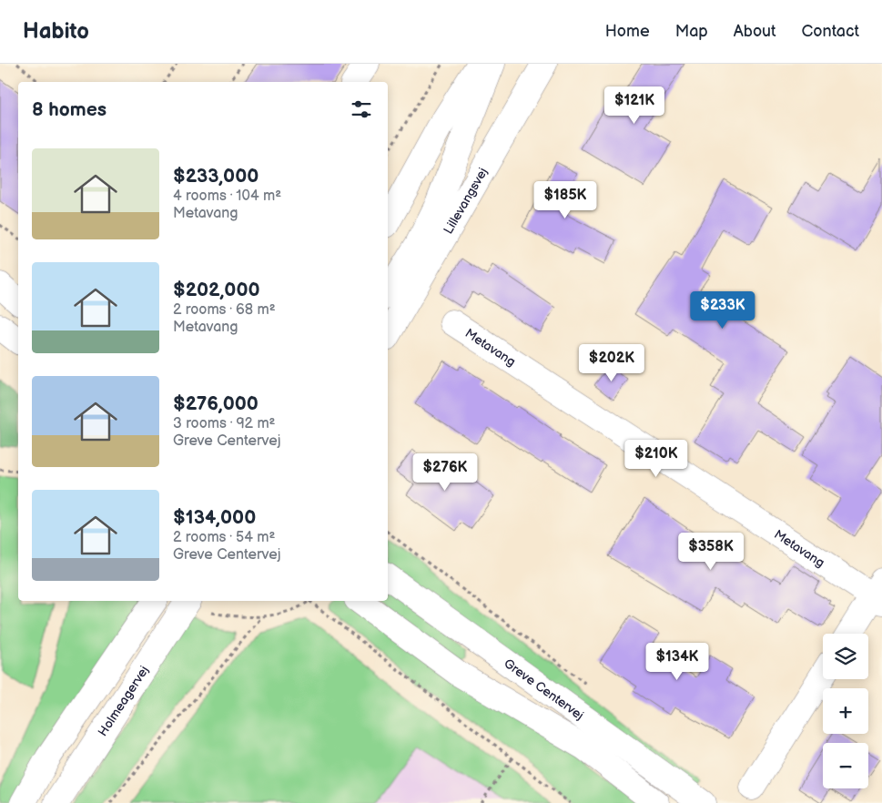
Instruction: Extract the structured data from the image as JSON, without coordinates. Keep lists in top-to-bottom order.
{
  "streets": {
    "street": [
      "Lillevangsvej",
      "Metavang",
      "Greve Centervej",
      "Holmeagervej"
    ]
  },
  "page": {
    "header": "Habito",
    "nav": [
      "Home",
      "Map",
      "About",
      "Contact"
    ],
    "heading": "8 homes",
    "price": [
      "$121K",
      "$185K",
      "$233K",
      "$202K",
      "$210K",
      "$276K",
      "$358K",
      "$134K"
    ],
    "list": [
      {
        "name": "$233,000",
        "note": "4 rooms · 104 m² · Metavang"
      },
      {
        "name": "$202,000",
        "note": "2 rooms · 68 m² · Metavang"
      },
      {
        "name": "$276,000",
        "note": "3 rooms · 92 m² · Greve Centervej"
      },
      {
        "name": "$134,000",
        "note": "2 rooms · 54 m² · Greve Centervej"
      }
    ],
    "map_buttons": ["+", "−"]
  }
}
